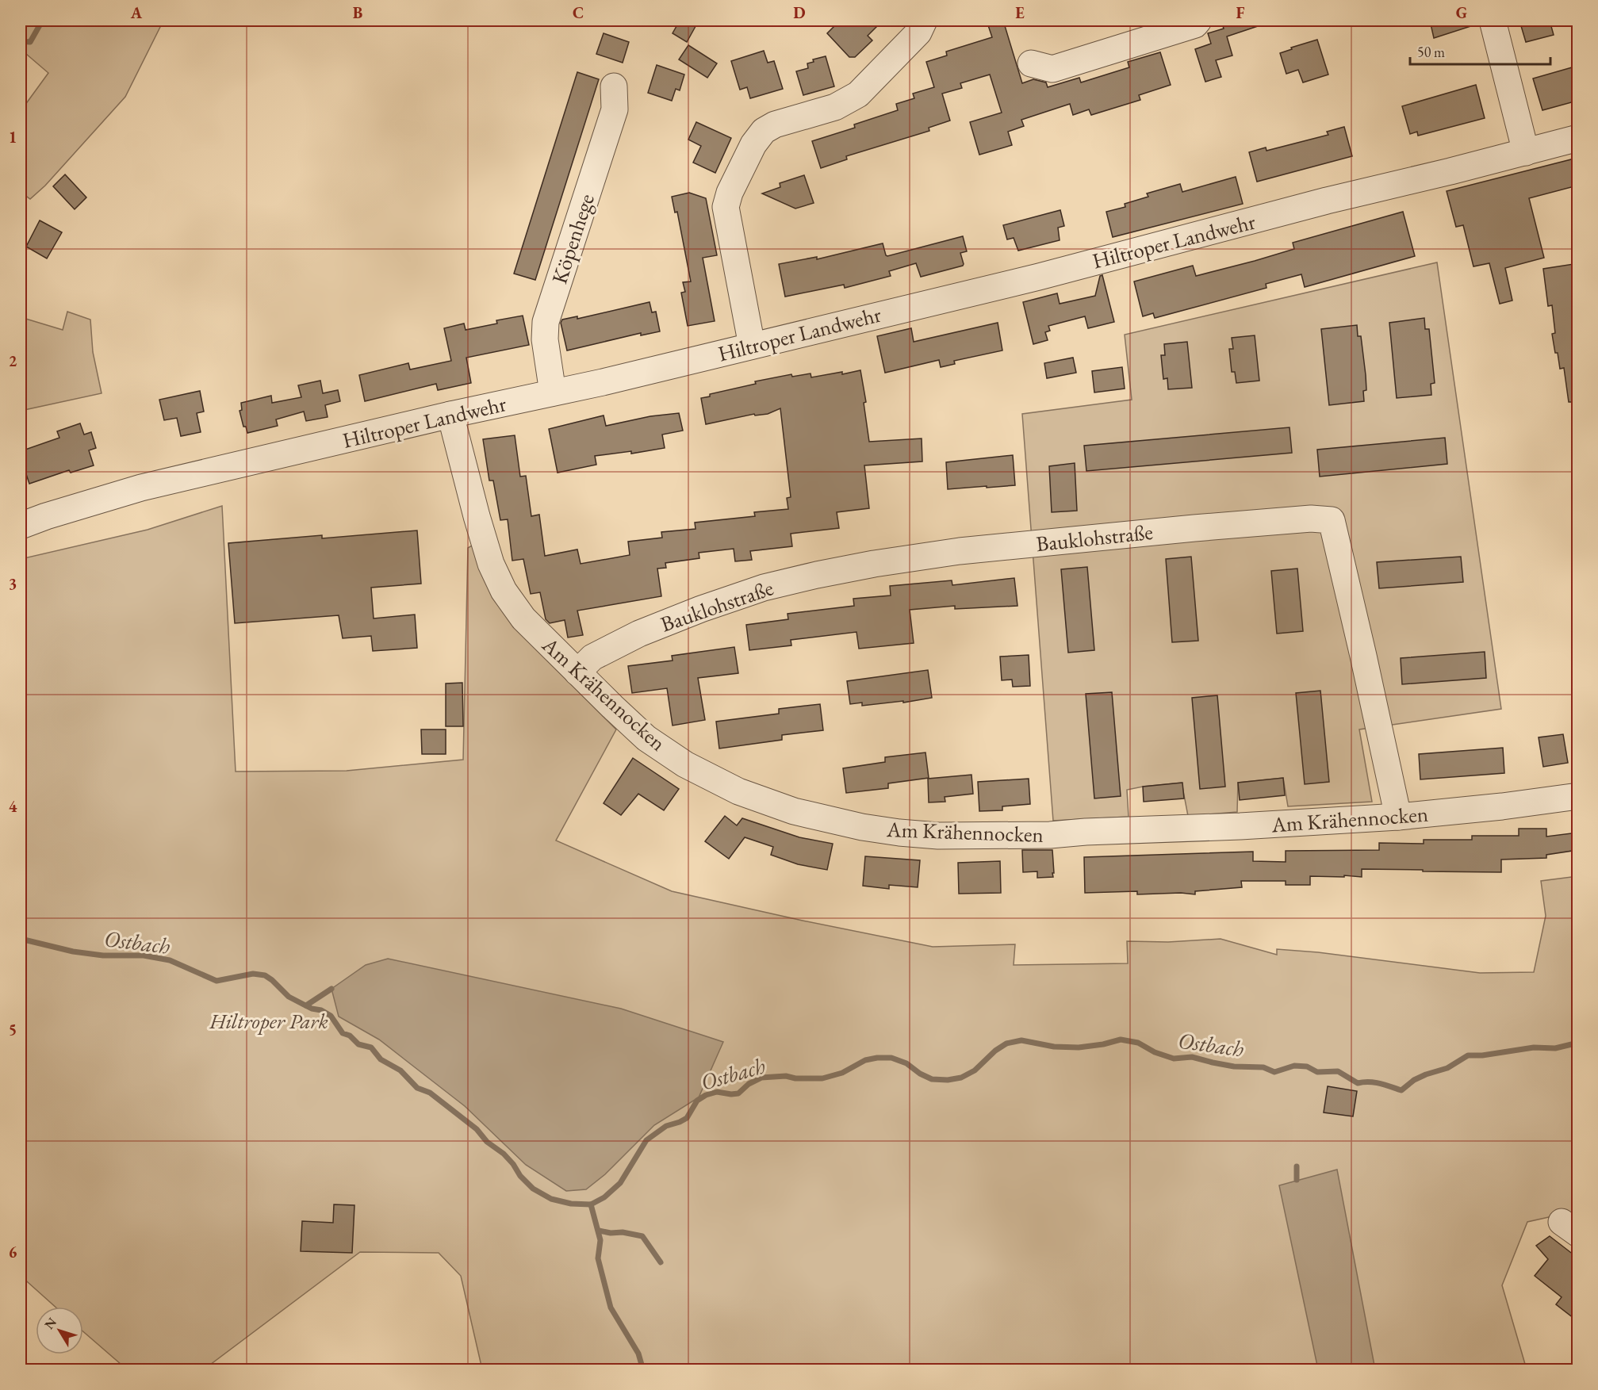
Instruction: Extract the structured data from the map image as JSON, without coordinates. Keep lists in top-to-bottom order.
{
  "streets": {
    "street": [
      "Köpenhege",
      "Hiltroper Landwehr",
      "Bauklohstraße",
      "Am Krähennocken"
    ]
  },
  "crossings": [
    ["Köpenhege", "Hiltroper Landwehr"],
    ["Hiltroper Landwehr", "Am Krähennocken"],
    ["Bauklohstraße", "Am Krähennocken"]
  ],
  "water": ["Ostbach"],
  "parks": ["Hiltroper Park"],
  "scale_bar": "50 m",
  "north": "top left",
  "grid": {
    "columns": [
      "A",
      "B",
      "C",
      "D",
      "E",
      "F",
      "G"
    ],
    "rows": [
      "1",
      "2",
      "3",
      "4",
      "5",
      "6"
    ]
  }
}
